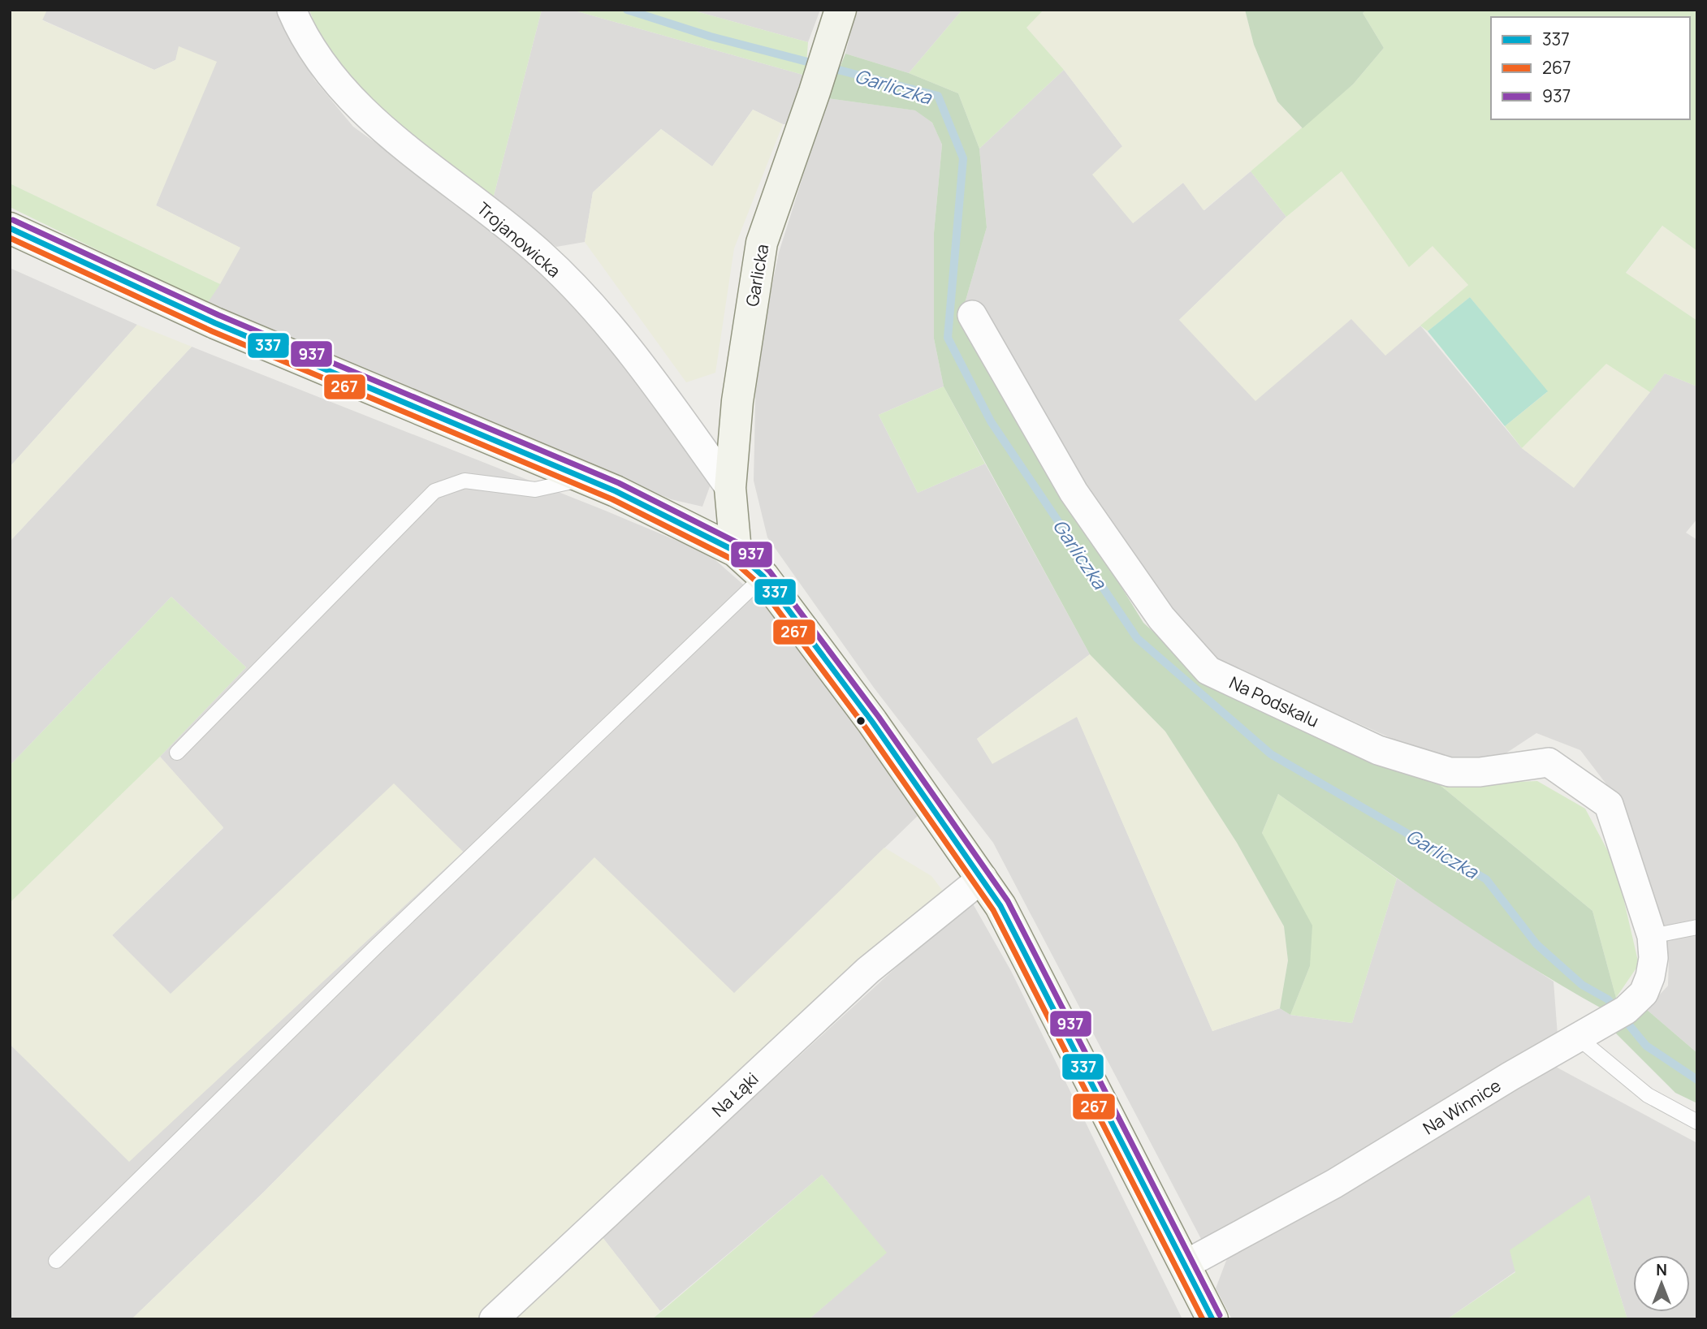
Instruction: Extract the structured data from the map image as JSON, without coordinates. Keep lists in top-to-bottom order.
{
  "streets": {
    "main road": ["Garlicka"],
    "street": [
      "Trojanowicka",
      "Na Podskalu",
      "Na Łąki",
      "Na Winnice"
    ]
  },
  "crossings": [
    ["Trojanowicka", "Garlicka"],
    ["Na Podskalu", "Na Winnice"]
  ],
  "water": ["Garliczka"],
  "lines": ["transit line 937", "transit line 337", "transit line 267"],
  "legend": ["337", "267", "937"],
  "north": "top"
}
